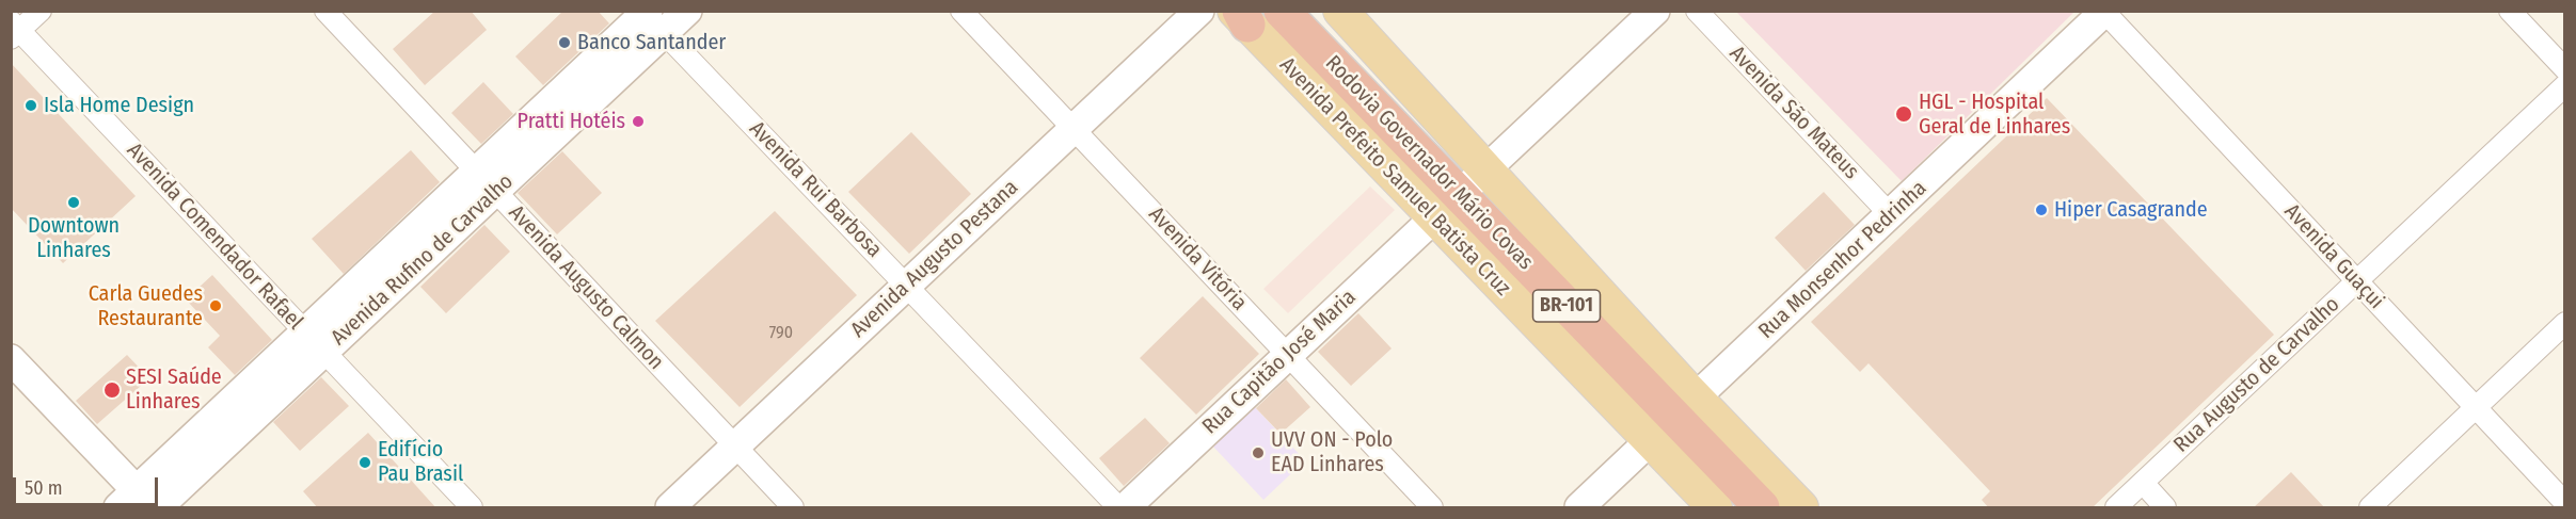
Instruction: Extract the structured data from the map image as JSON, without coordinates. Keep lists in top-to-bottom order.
{
  "streets": {
    "highway": ["Rodovia Governador Mário Covas", "BR-101"],
    "main road": ["Avenida Prefeito Samuel Batista Cruz"],
    "street": [
      "Avenida São Mateus",
      "Avenida Rui Barbosa",
      "Avenida Comendador Rafael",
      "Avenida Guaçui",
      "Avenida Augusto Pestana",
      "Avenida Vitória",
      "Avenida Rufino de Carvalho",
      "Rua Monsenhor Pedrinha",
      "Avenida Augusto Calmon",
      "Rua Capitão José Maria",
      "Rua Augusto de Carvalho"
    ]
  },
  "crossings": [
    ["Avenida São Mateus", "Rua Monsenhor Pedrinha"],
    ["Rodovia Governador Mário Covas", "Avenida Prefeito Samuel Batista Cruz"],
    ["Rodovia Governador Mário Covas", "Rua Monsenhor Pedrinha"],
    ["Rodovia Governador Mário Covas", "Rua Capitão José Maria"],
    ["Avenida Prefeito Samuel Batista Cruz", "Rua Monsenhor Pedrinha"],
    ["Avenida Prefeito Samuel Batista Cruz", "Rua Capitão José Maria"],
    ["Avenida Rui Barbosa", "Avenida Augusto Pestana"],
    ["Avenida Rui Barbosa", "Avenida Rufino de Carvalho"],
    ["Avenida Comendador Rafael", "Avenida Rufino de Carvalho"],
    ["Avenida Guaçui", "Rua Monsenhor Pedrinha"],
    ["Avenida Guaçui", "Rua Augusto de Carvalho"],
    ["Avenida Augusto Pestana", "Avenida Vitória"],
    ["Avenida Augusto Pestana", "Avenida Augusto Calmon"],
    ["Avenida Vitória", "Rua Capitão José Maria"],
    ["Avenida Rufino de Carvalho", "Avenida Augusto Calmon"]
  ],
  "places": [
    "Banco Santander",
    "Isla Home Design",
    "HGL - Hospital Geral de Linhares",
    "Pratti Hotéis",
    "Downtown Linhares",
    "Hiper Casagrande",
    "Carla Guedes Restaurante",
    "SESI Saúde Linhares",
    "UVV ON - Polo EAD Linhares",
    "Edifício Pau Brasil"
  ],
  "house_numbers": ["790"],
  "scale_bar": "50 m"
}
